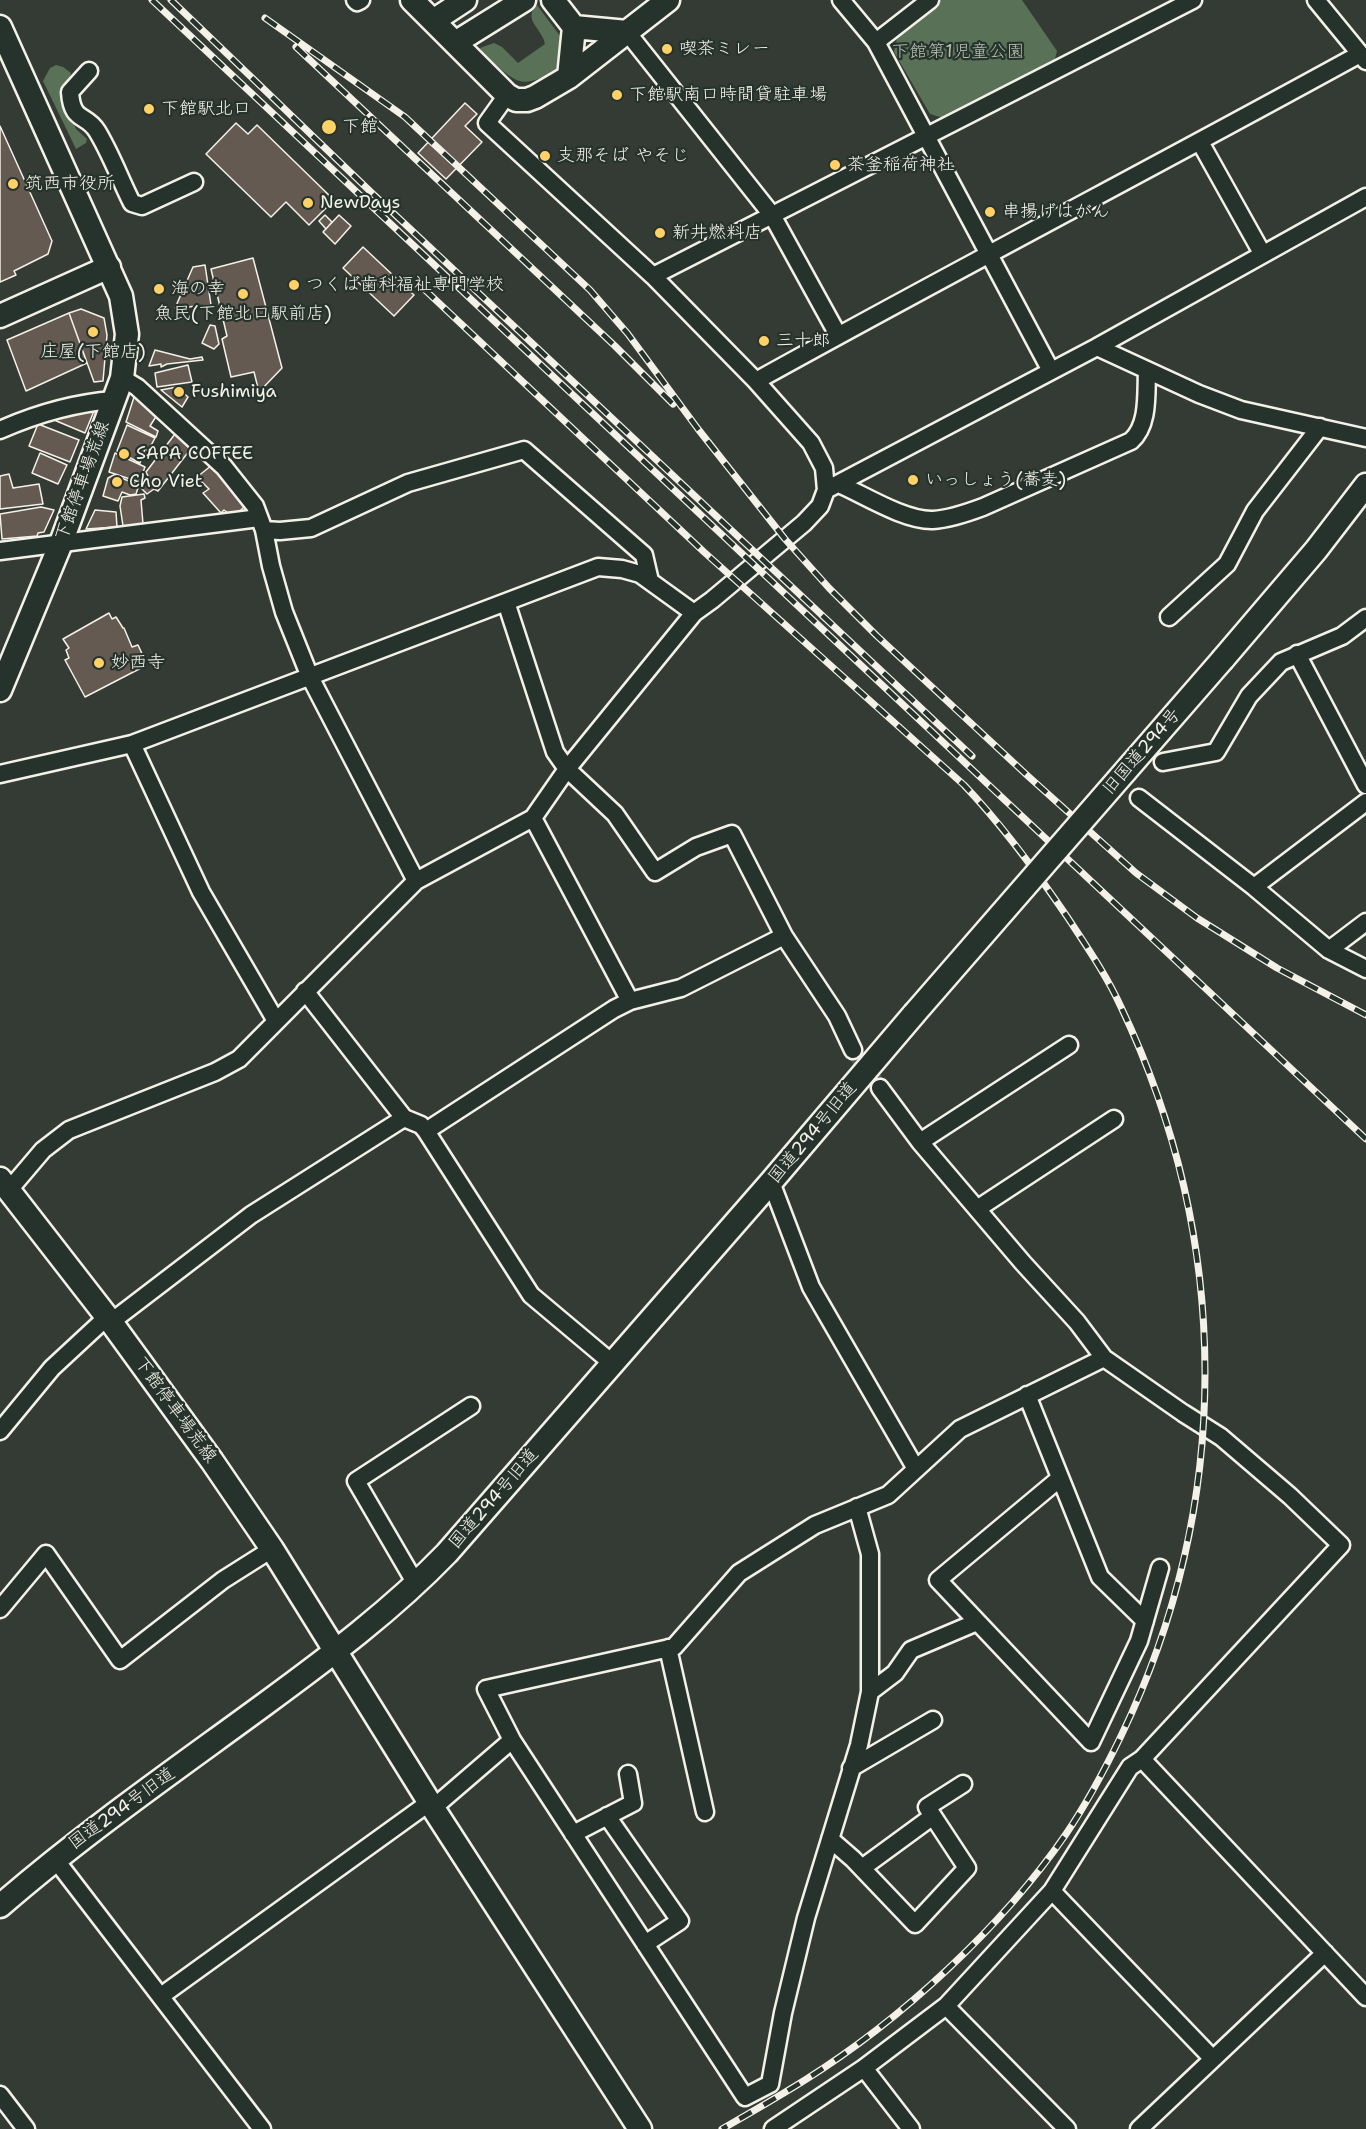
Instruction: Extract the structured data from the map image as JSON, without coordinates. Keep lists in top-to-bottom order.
{
  "streets": {
    "street": ["下館停車場荒線", "旧国道294号", "国道294号旧道"]
  },
  "crossings": [
    ["下館停車場荒線", "国道294号旧道"],
    ["旧国道294号", "国道294号旧道"]
  ],
  "parks": ["下館第1児童公園"],
  "places": [
    "喫茶ミレー",
    "下館駅南口時間貸駐車場",
    "下館駅北口",
    "下館",
    "支那そば やそじ",
    "茶釜稲荷神社",
    "筑西市役所",
    "NewDays",
    "串揚げはがん",
    "新井燃料店",
    "つくば歯科福祉専門学校",
    "海の幸",
    "魚民(下館北口駅前店)",
    "庄屋(下館店)",
    "三十郎",
    "Fushimiya",
    "SAPA COFFEE",
    "いっしょう(蕎麦)",
    "Cho Viet",
    "妙西寺"
  ]
}
